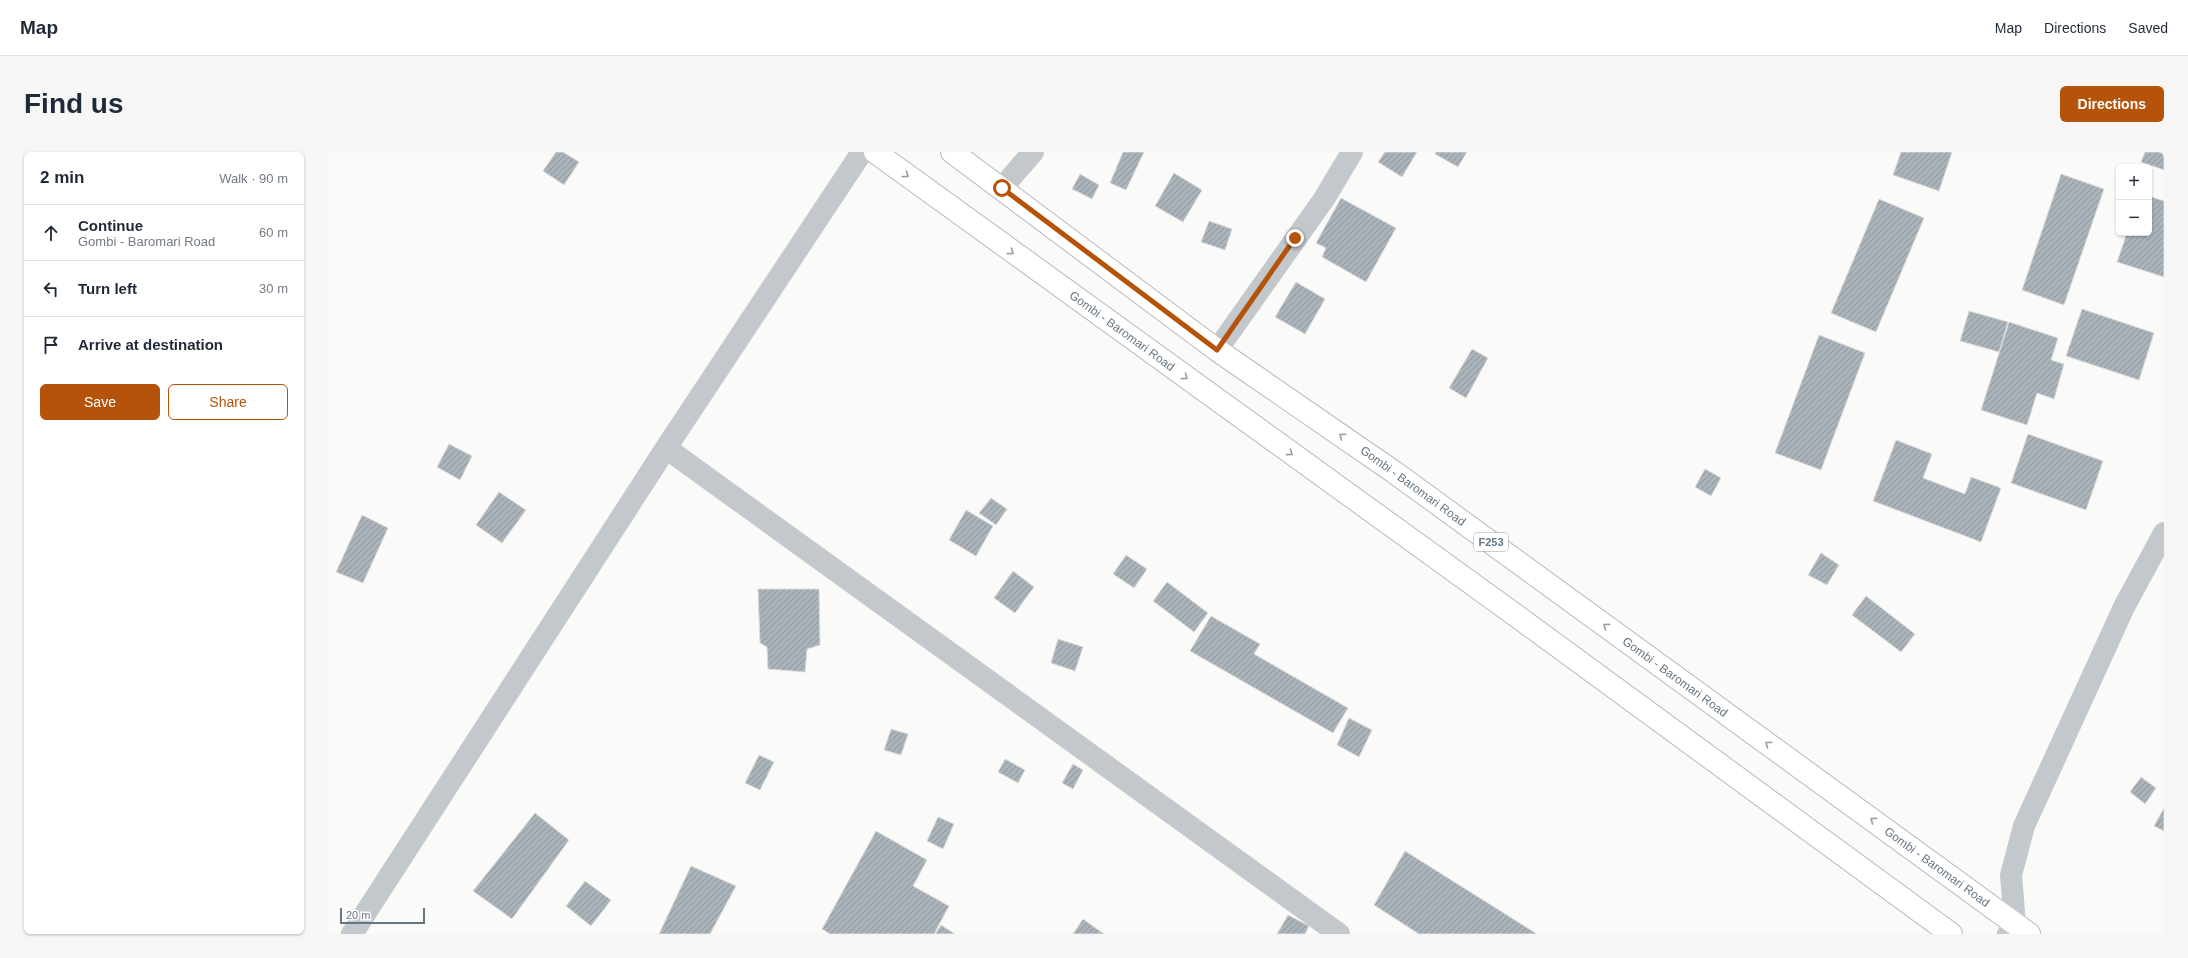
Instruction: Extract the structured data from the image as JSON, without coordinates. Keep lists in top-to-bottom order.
{
  "streets": {
    "main road": ["Gombi - Baromari Road", "F253"]
  },
  "scale_bar": "20 m",
  "page": {
    "header": "Map",
    "nav": ["Map", "Directions", "Saved"],
    "buttons": [
      "Directions",
      ["Save", "Share"]
    ],
    "title": "Find us",
    "heading": ["2 min", "Walk · 90 m"],
    "map_buttons": ["+", "−"],
    "list": [
      ["Continue", "Gombi - Baromari Road", "60 m"],
      ["Turn left", "30 m"],
      "Arrive at destination"
    ],
    "scale": "20 m"
  }
}
